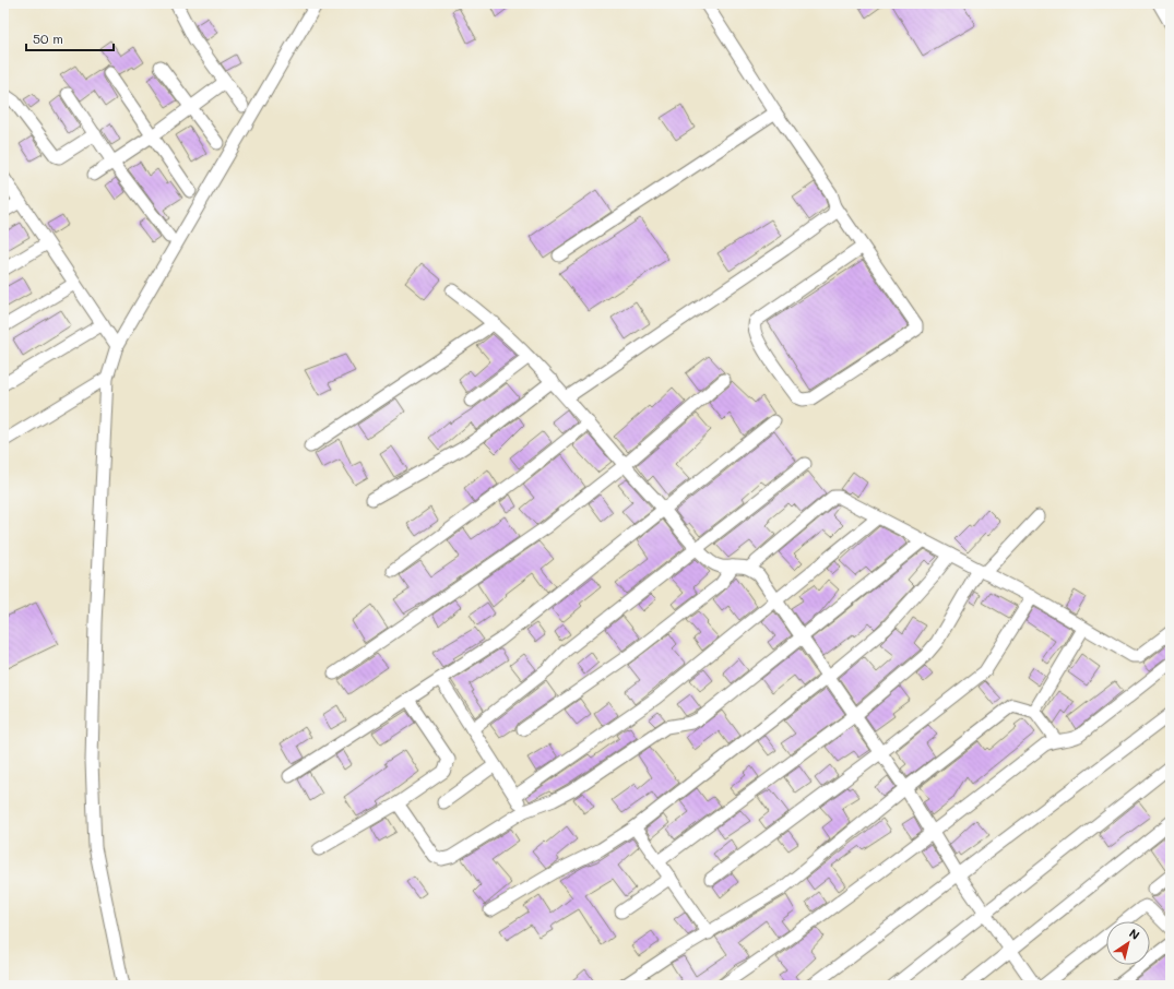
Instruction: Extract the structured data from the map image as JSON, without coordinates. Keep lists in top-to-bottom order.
{
  "scale_bar": "50 m",
  "north": "top right"
}
